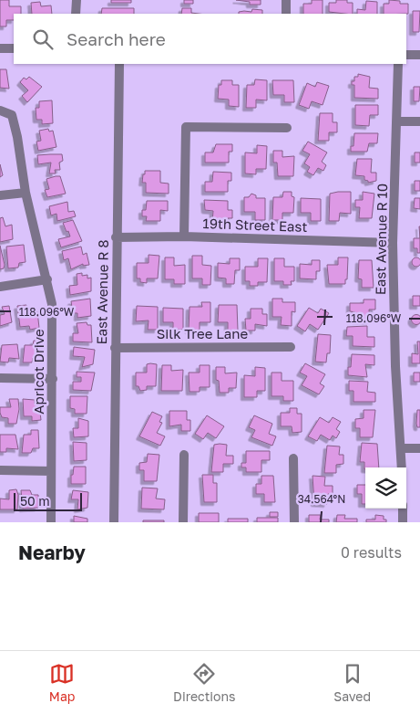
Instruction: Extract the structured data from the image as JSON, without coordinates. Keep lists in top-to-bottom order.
{
  "streets": {
    "street": [
      "19th Street East",
      "East Avenue R 10",
      "East Avenue R 8",
      "Silk Tree Lane",
      "Apricot Drive"
    ]
  },
  "crossings": [
    ["19th Street East", "East Avenue R 10"],
    ["19th Street East", "East Avenue R 8"],
    ["East Avenue R 8", "Silk Tree Lane"]
  ],
  "scale_bar": "50 m",
  "page": {
    "search": "Search here",
    "scale": "50 m",
    "heading": ["Nearby", "0 results"],
    "nav": ["Map", "Directions", "Saved"]
  },
  "coordinates": ["118.096°W", "34.564°N"]
}
